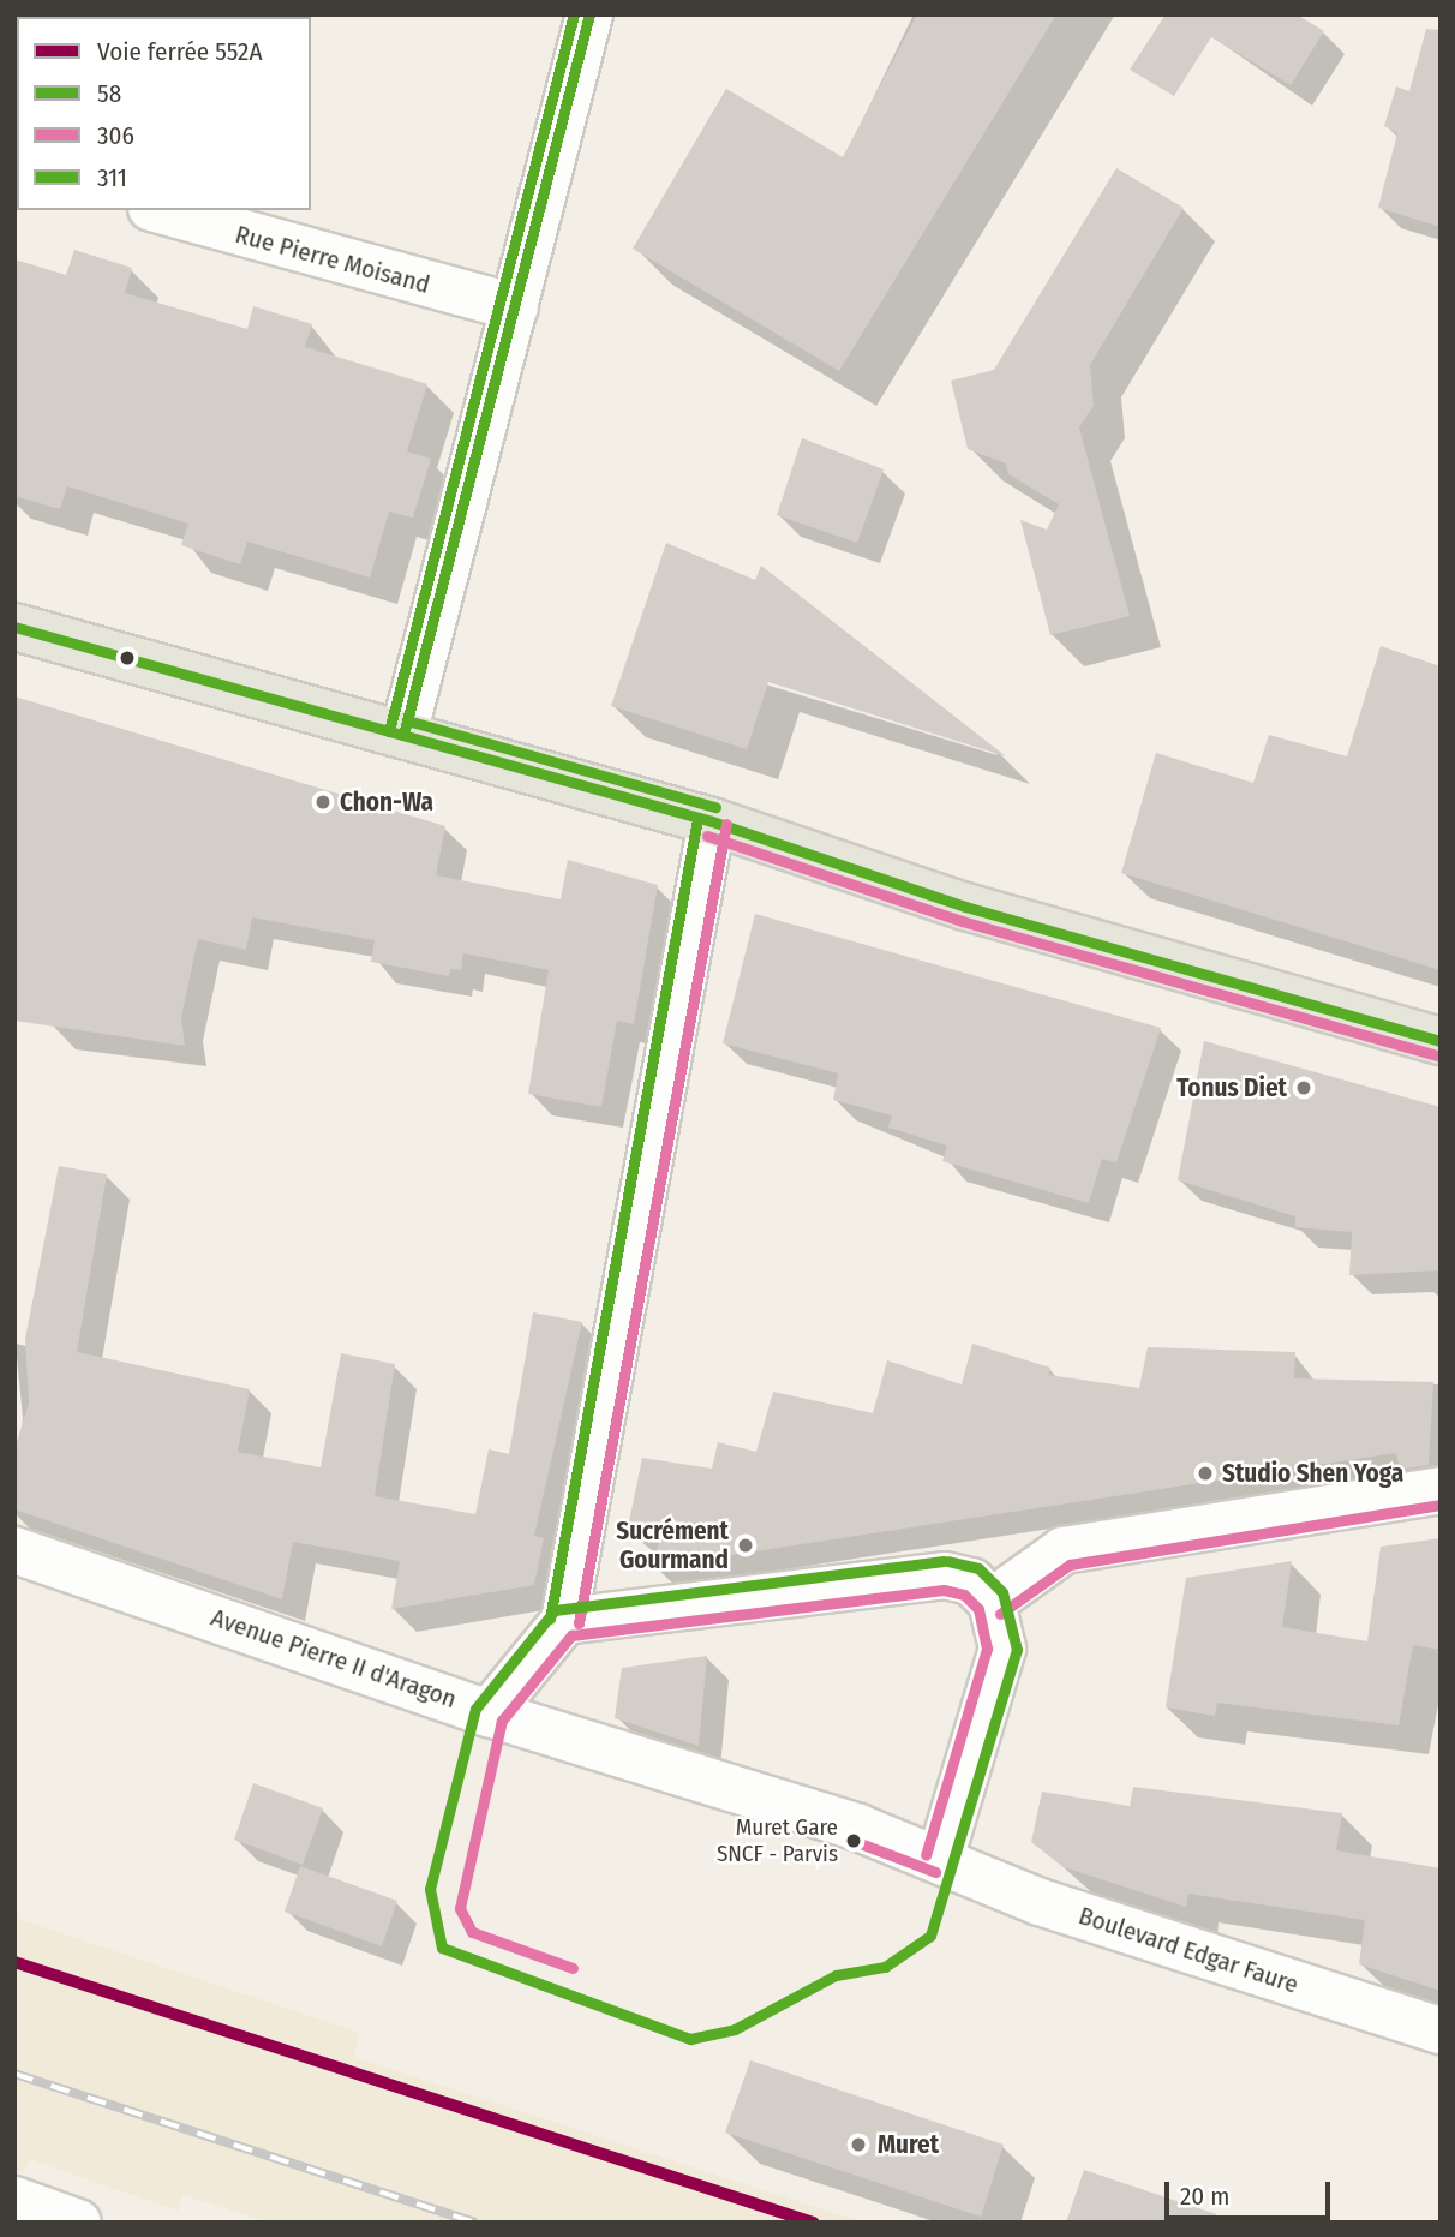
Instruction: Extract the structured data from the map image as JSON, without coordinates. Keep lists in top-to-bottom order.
{
  "streets": {
    "street": ["Rue Pierre Moisand", "Avenue Pierre II d'Aragon", "Boulevard Edgar Faure"]
  },
  "crossings": [
    ["Avenue Pierre II d'Aragon", "Boulevard Edgar Faure"]
  ],
  "places": [
    "Chon-Wa",
    "Tonus Diet",
    "Studio Shen Yoga",
    "Sucrément Gourmand",
    "Muret Gare SNCF - Parvis",
    "Muret"
  ],
  "lines": [
    "transit line 58",
    "transit line 311",
    "transit line 306",
    "rail line 552A"
  ],
  "legend": [
    "Voie ferrée 552A",
    "58",
    "306",
    "311"
  ],
  "scale_bar": "20 m"
}
